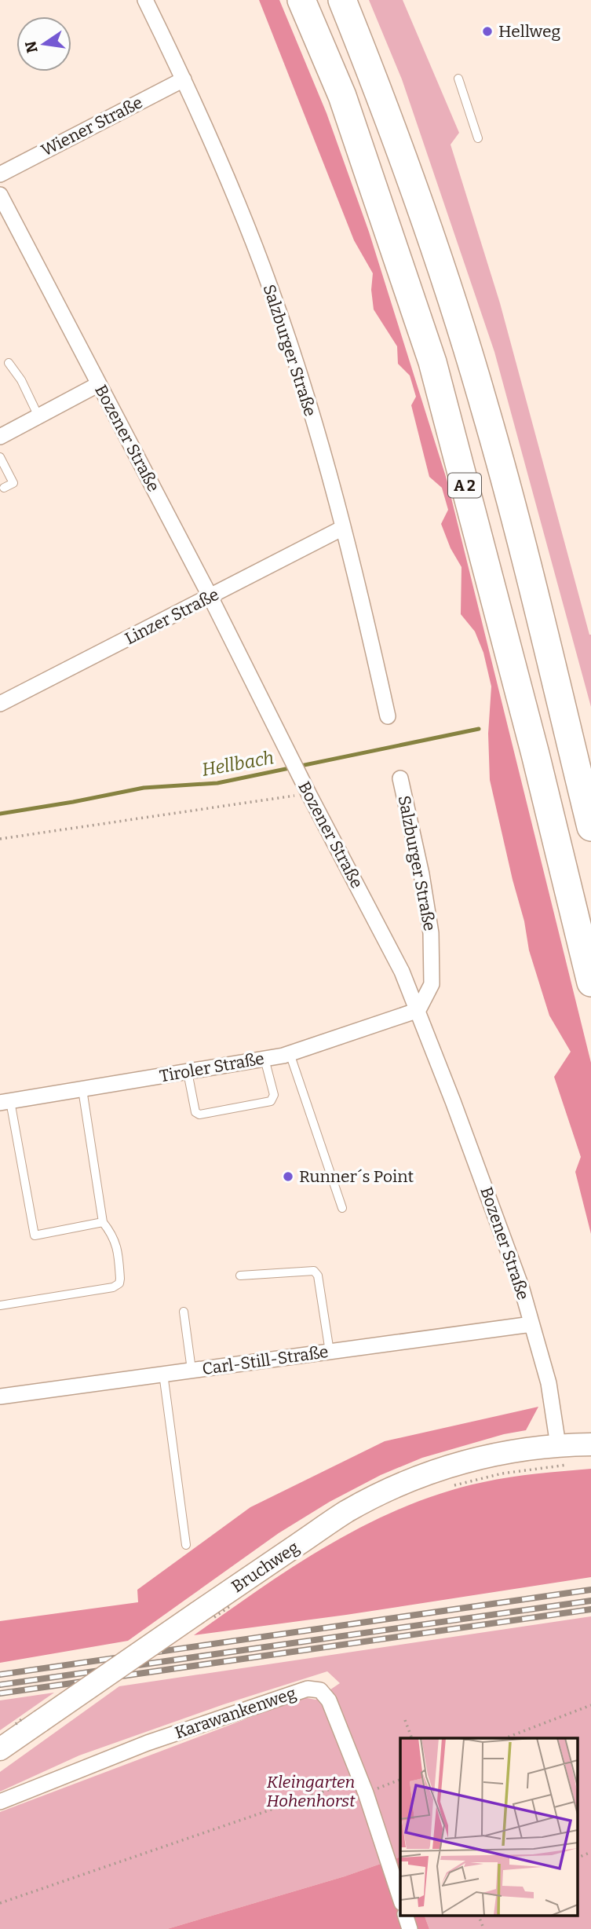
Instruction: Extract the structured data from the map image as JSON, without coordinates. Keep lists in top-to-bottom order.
{
  "streets": {
    "highway": ["A 2"],
    "street": [
      "Wiener Straße",
      "Salzburger Straße",
      "Bozener Straße",
      "Linzer Straße",
      "Tiroler Straße",
      "Carl-Still-Straße",
      "Bruchweg",
      "Karawankenweg"
    ]
  },
  "crossings": [
    ["Wiener Straße", "Salzburger Straße"],
    ["Salzburger Straße", "Bozener Straße"],
    ["Salzburger Straße", "Linzer Straße"],
    ["Salzburger Straße", "Tiroler Straße"],
    ["Bozener Straße", "Linzer Straße"],
    ["Bozener Straße", "Tiroler Straße"],
    ["Bozener Straße", "Carl-Still-Straße"],
    ["Bozener Straße", "Bruchweg"]
  ],
  "water": ["Hellbach"],
  "parks": ["Kleingarten Hohenhorst"],
  "places": ["Hellweg", "Runner´s Point"],
  "north": "left"
}
